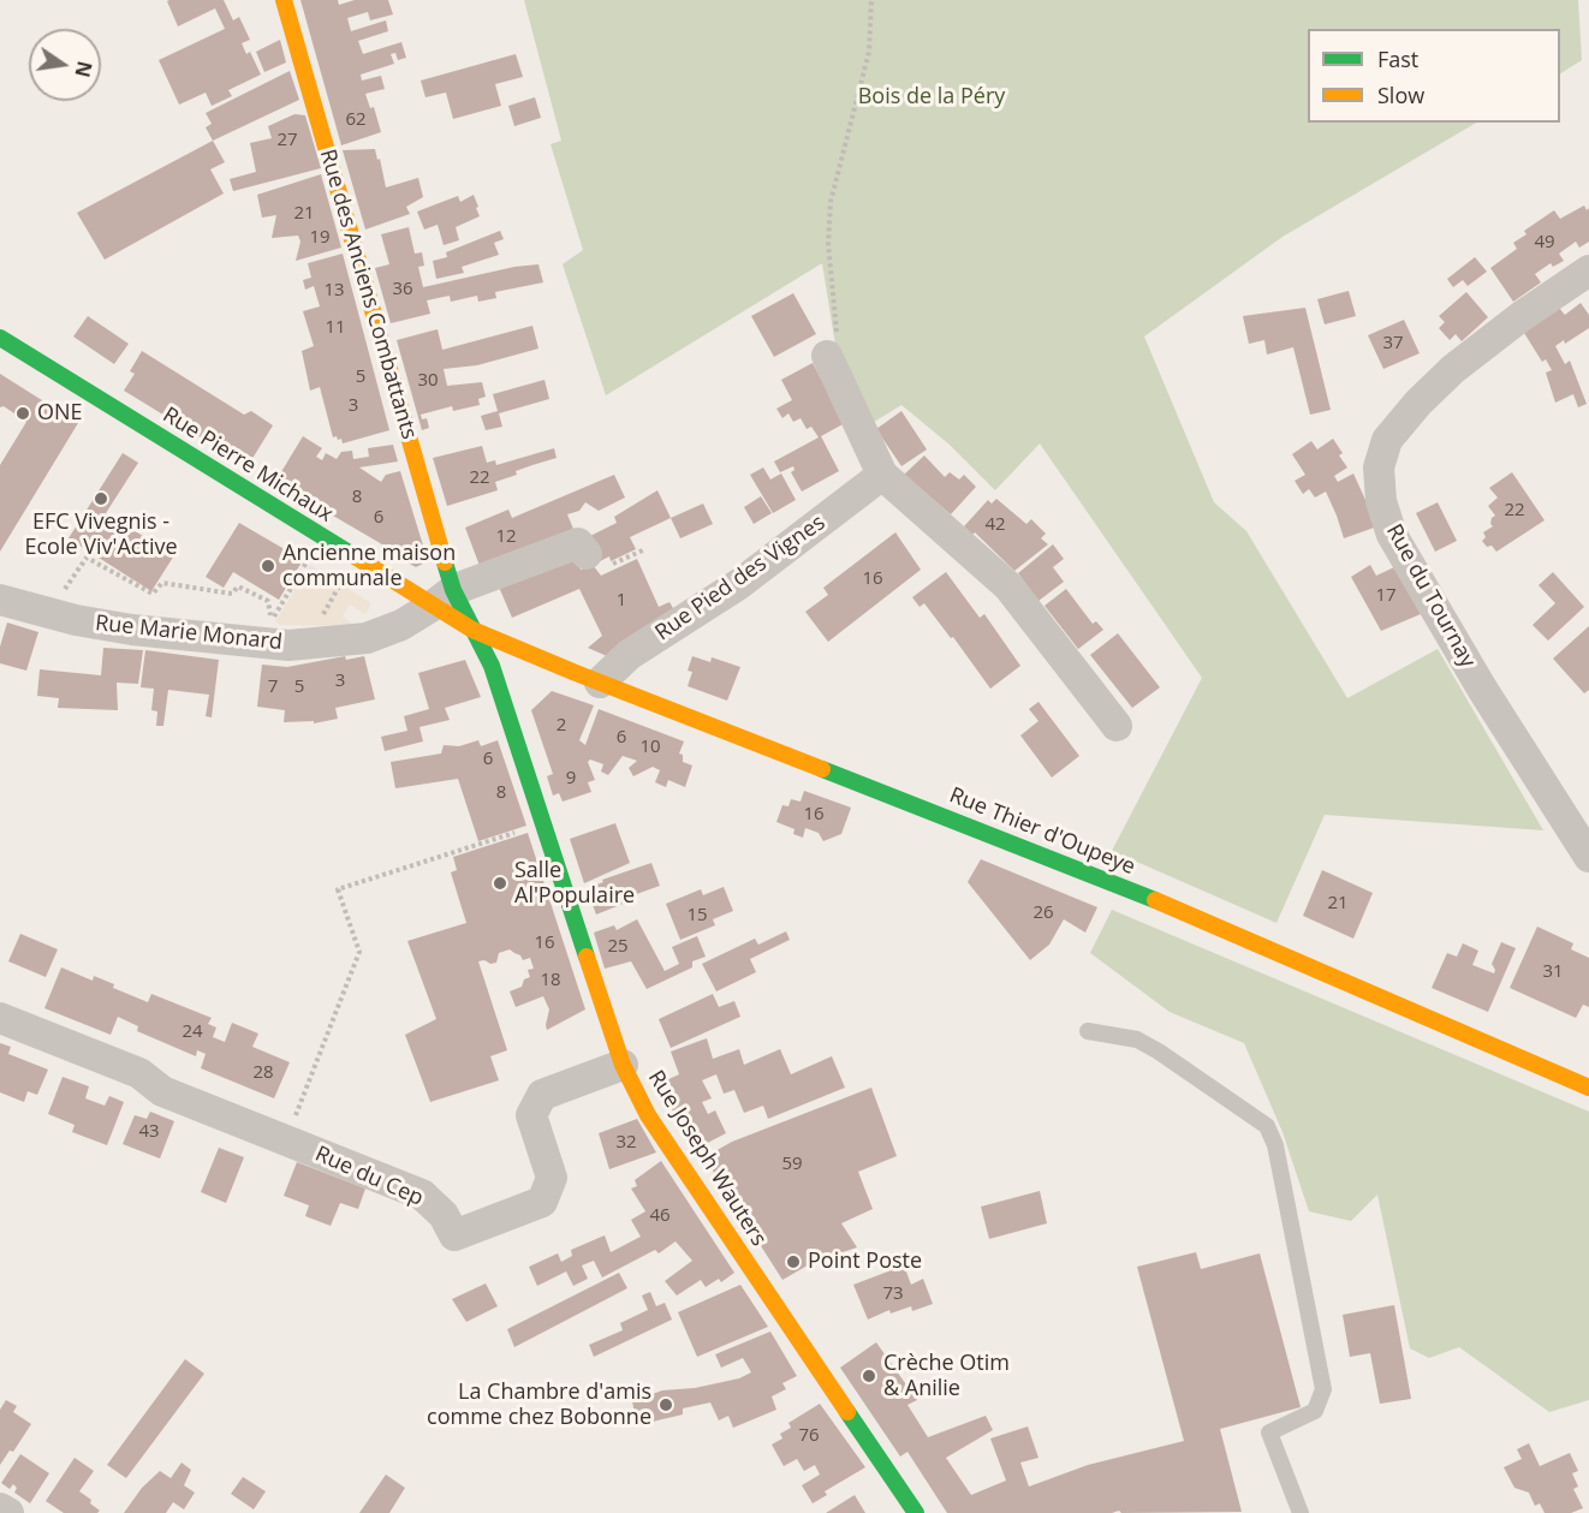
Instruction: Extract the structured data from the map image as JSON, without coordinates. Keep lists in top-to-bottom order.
{
  "streets": {
    "main road": [
      "Rue des Anciens Combattants",
      "Rue Pierre Michaux",
      "Rue Thier d'Oupeye",
      "Rue Joseph Wauters"
    ],
    "street": [
      "Rue Pied des Vignes",
      "Rue du Tournay",
      "Rue Marie Monard",
      "Rue du Cep"
    ]
  },
  "crossings": [
    ["Rue des Anciens Combattants", "Rue Pierre Michaux"],
    ["Rue des Anciens Combattants", "Rue Marie Monard"],
    ["Rue des Anciens Combattants", "Rue Thier d'Oupeye"],
    ["Rue des Anciens Combattants", "Rue Joseph Wauters"],
    ["Rue Pierre Michaux", "Rue Marie Monard"],
    ["Rue Pierre Michaux", "Rue Thier d'Oupeye"],
    ["Rue Pierre Michaux", "Rue Joseph Wauters"],
    ["Rue Pied des Vignes", "Rue Thier d'Oupeye"],
    ["Rue Thier d'Oupeye", "Rue Joseph Wauters"],
    ["Rue Joseph Wauters", "Rue du Cep"]
  ],
  "parks": ["Bois de la Péry"],
  "places": [
    "ONE",
    "EFC Vivegnis - Ecole Viv'Active",
    "Ancienne maison communale",
    "Salle Al'Populaire",
    "Point Poste",
    "Crèche Otim & Anilie",
    "La Chambre d'amis comme chez Bobonne"
  ],
  "house_numbers": [
    "62",
    "27",
    "21",
    "19",
    "49",
    "36",
    "13",
    "11",
    "37",
    "5",
    "30",
    "3",
    "22",
    "8",
    "22",
    "6",
    "42",
    "12",
    "16",
    "17",
    "1",
    "3",
    "7",
    "5",
    "2",
    "6",
    "10",
    "6",
    "9",
    "8",
    "16",
    "21",
    "26",
    "15",
    "16",
    "25",
    "31",
    "18",
    "24",
    "28",
    "43",
    "32",
    "59",
    "46",
    "73",
    "76"
  ],
  "legend": ["Fast", "Slow"],
  "north": "right"
}
